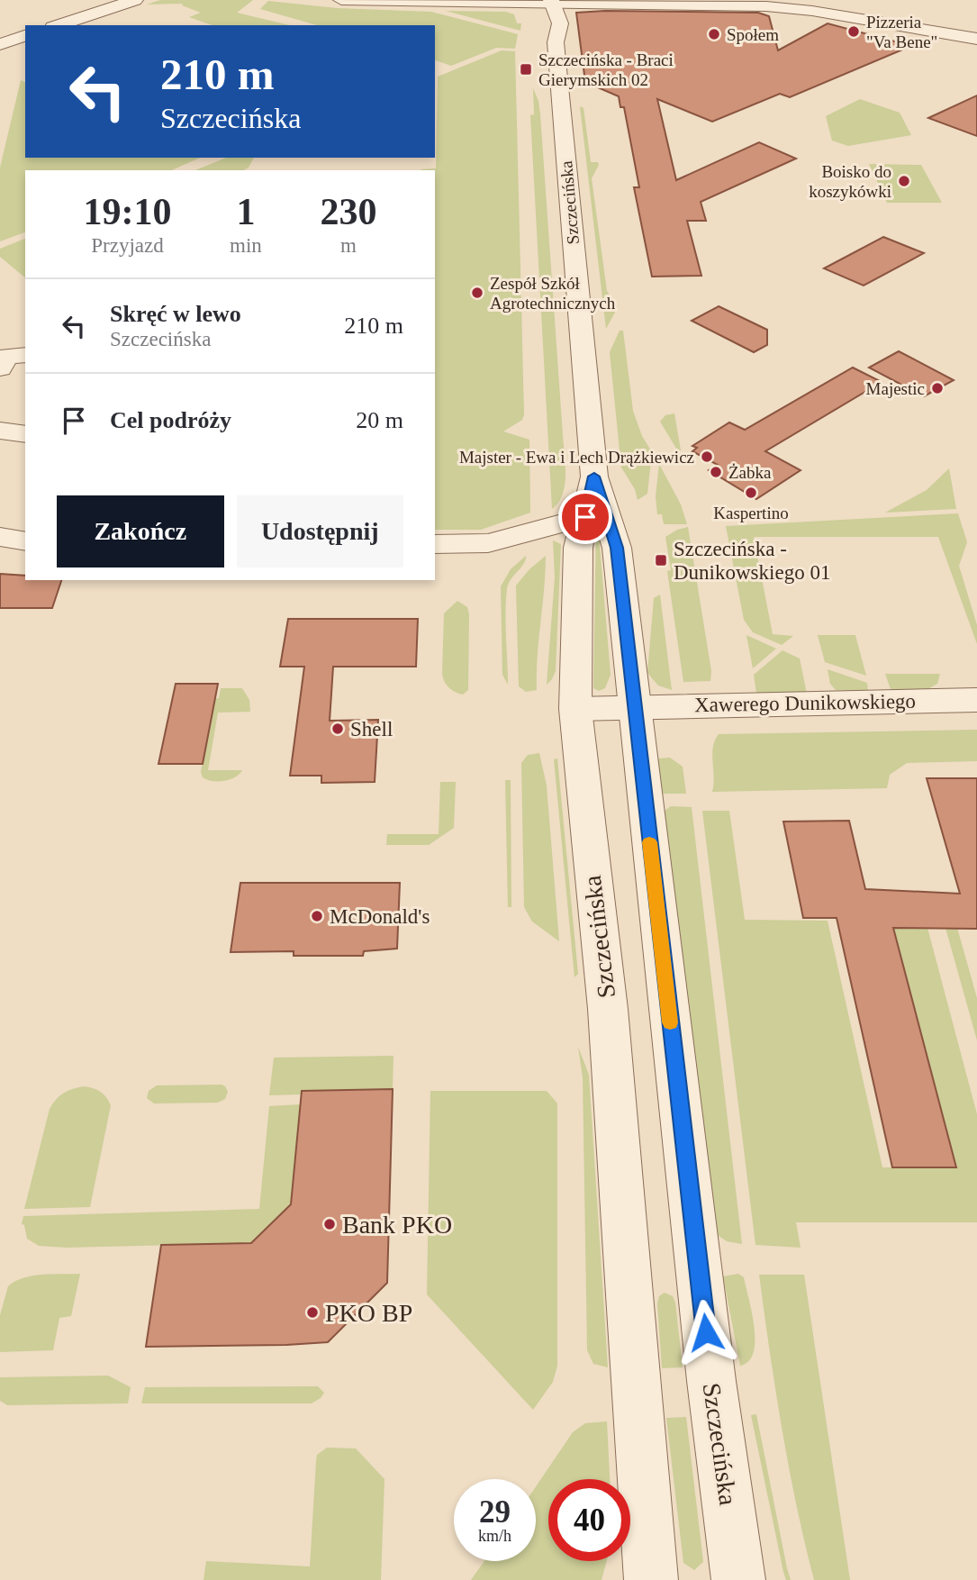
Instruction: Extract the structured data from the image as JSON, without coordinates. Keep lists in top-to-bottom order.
{
  "streets": {
    "street": ["Szczecińska", "Xawerego Dunikowskiego"]
  },
  "crossings": [
    ["Szczecińska", "Xawerego Dunikowskiego"]
  ],
  "places": {
    "other": [
      "Pizzeria \"Va Bene\"",
      "Społem",
      "Boisko do koszykówki",
      "Zespół Szkół Agrotechnicznych",
      "Majestic",
      "Majster - Ewa i Lech Drążkiewicz",
      "Żabka",
      "Kaspertino",
      "Shell",
      "McDonald's",
      "Bank PKO",
      "PKO BP"
    ],
    "transit": ["Szczecińska - Braci Gierymskich 02", "Szczecińska - Dunikowskiego 01"]
  },
  "page": {
    "turn": ["210 m", "Szczecińska"],
    "eta": [
      "19:10",
      "Przyjazd",
      "1",
      "min",
      "230",
      "m"
    ],
    "list": [
      {
        "name": "Skręć w lewo",
        "note": "Szczecińska",
        "value": "210 m"
      },
      {
        "name": "Cel podróży",
        "value": "20 m"
      }
    ],
    "buttons": ["Zakończ", "Udostępnij"],
    "speed": "29 km/h",
    "limit": "40"
  }
}
